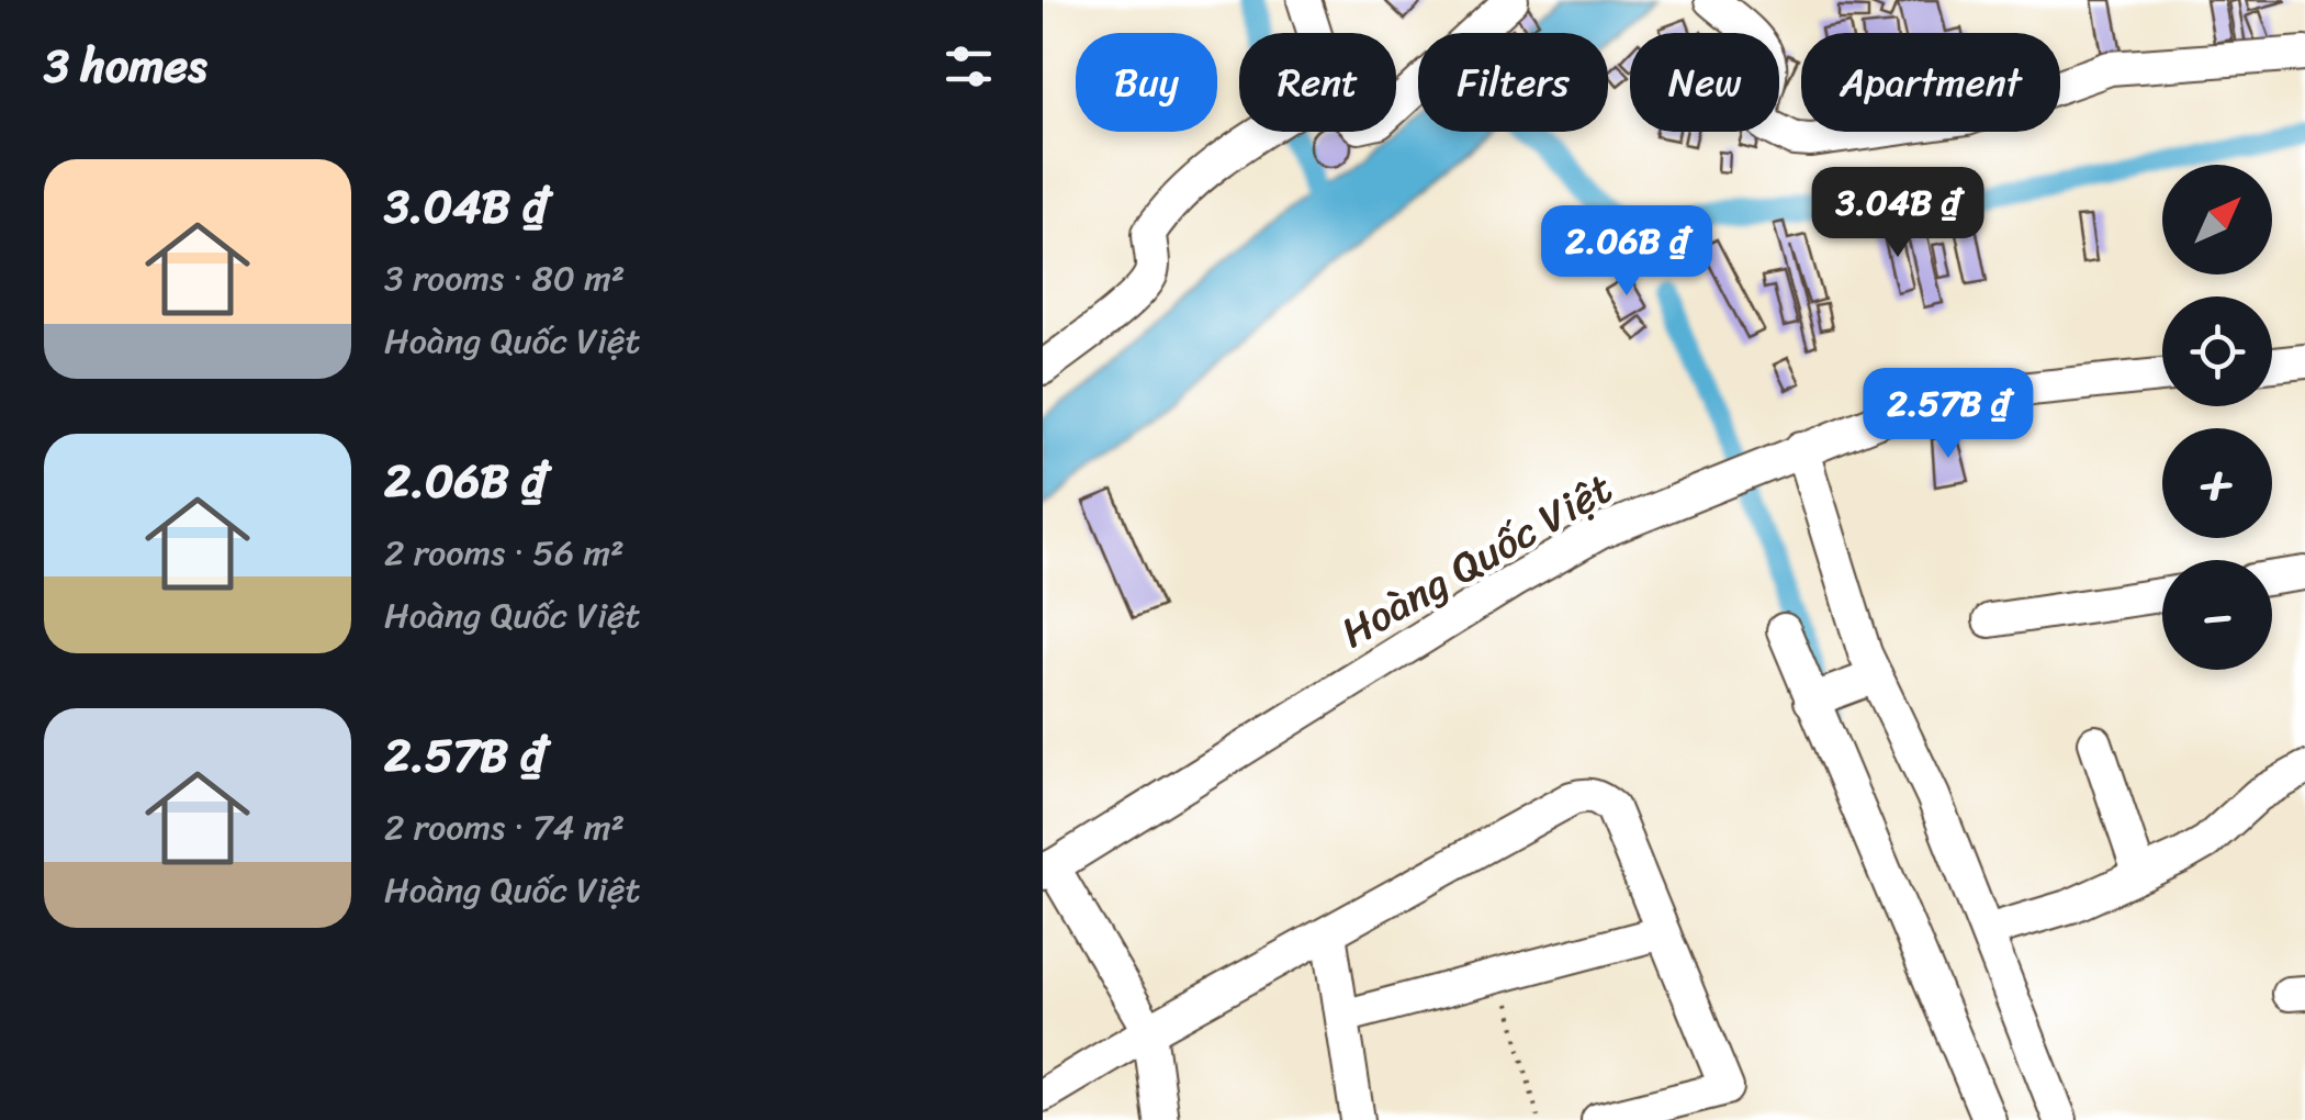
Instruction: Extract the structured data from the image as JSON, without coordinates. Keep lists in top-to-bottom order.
{
  "streets": {
    "street": ["Hoàng Quốc Việt"]
  },
  "north": "top right",
  "page": {
    "heading": "3 homes",
    "chip": [
      "Buy",
      "Rent",
      "Filters",
      "New",
      "Apartment"
    ],
    "list": [
      {
        "name": "3.04B ₫",
        "note": "3 rooms · 80 m² · Hoàng Quốc Việt"
      },
      {
        "name": "2.06B ₫",
        "note": "2 rooms · 56 m² · Hoàng Quốc Việt"
      },
      {
        "name": "2.57B ₫",
        "note": "2 rooms · 74 m² · Hoàng Quốc Việt"
      }
    ],
    "map_buttons": ["+", "−"],
    "price": ["3.04B ₫", "2.06B ₫", "2.57B ₫"]
  }
}
